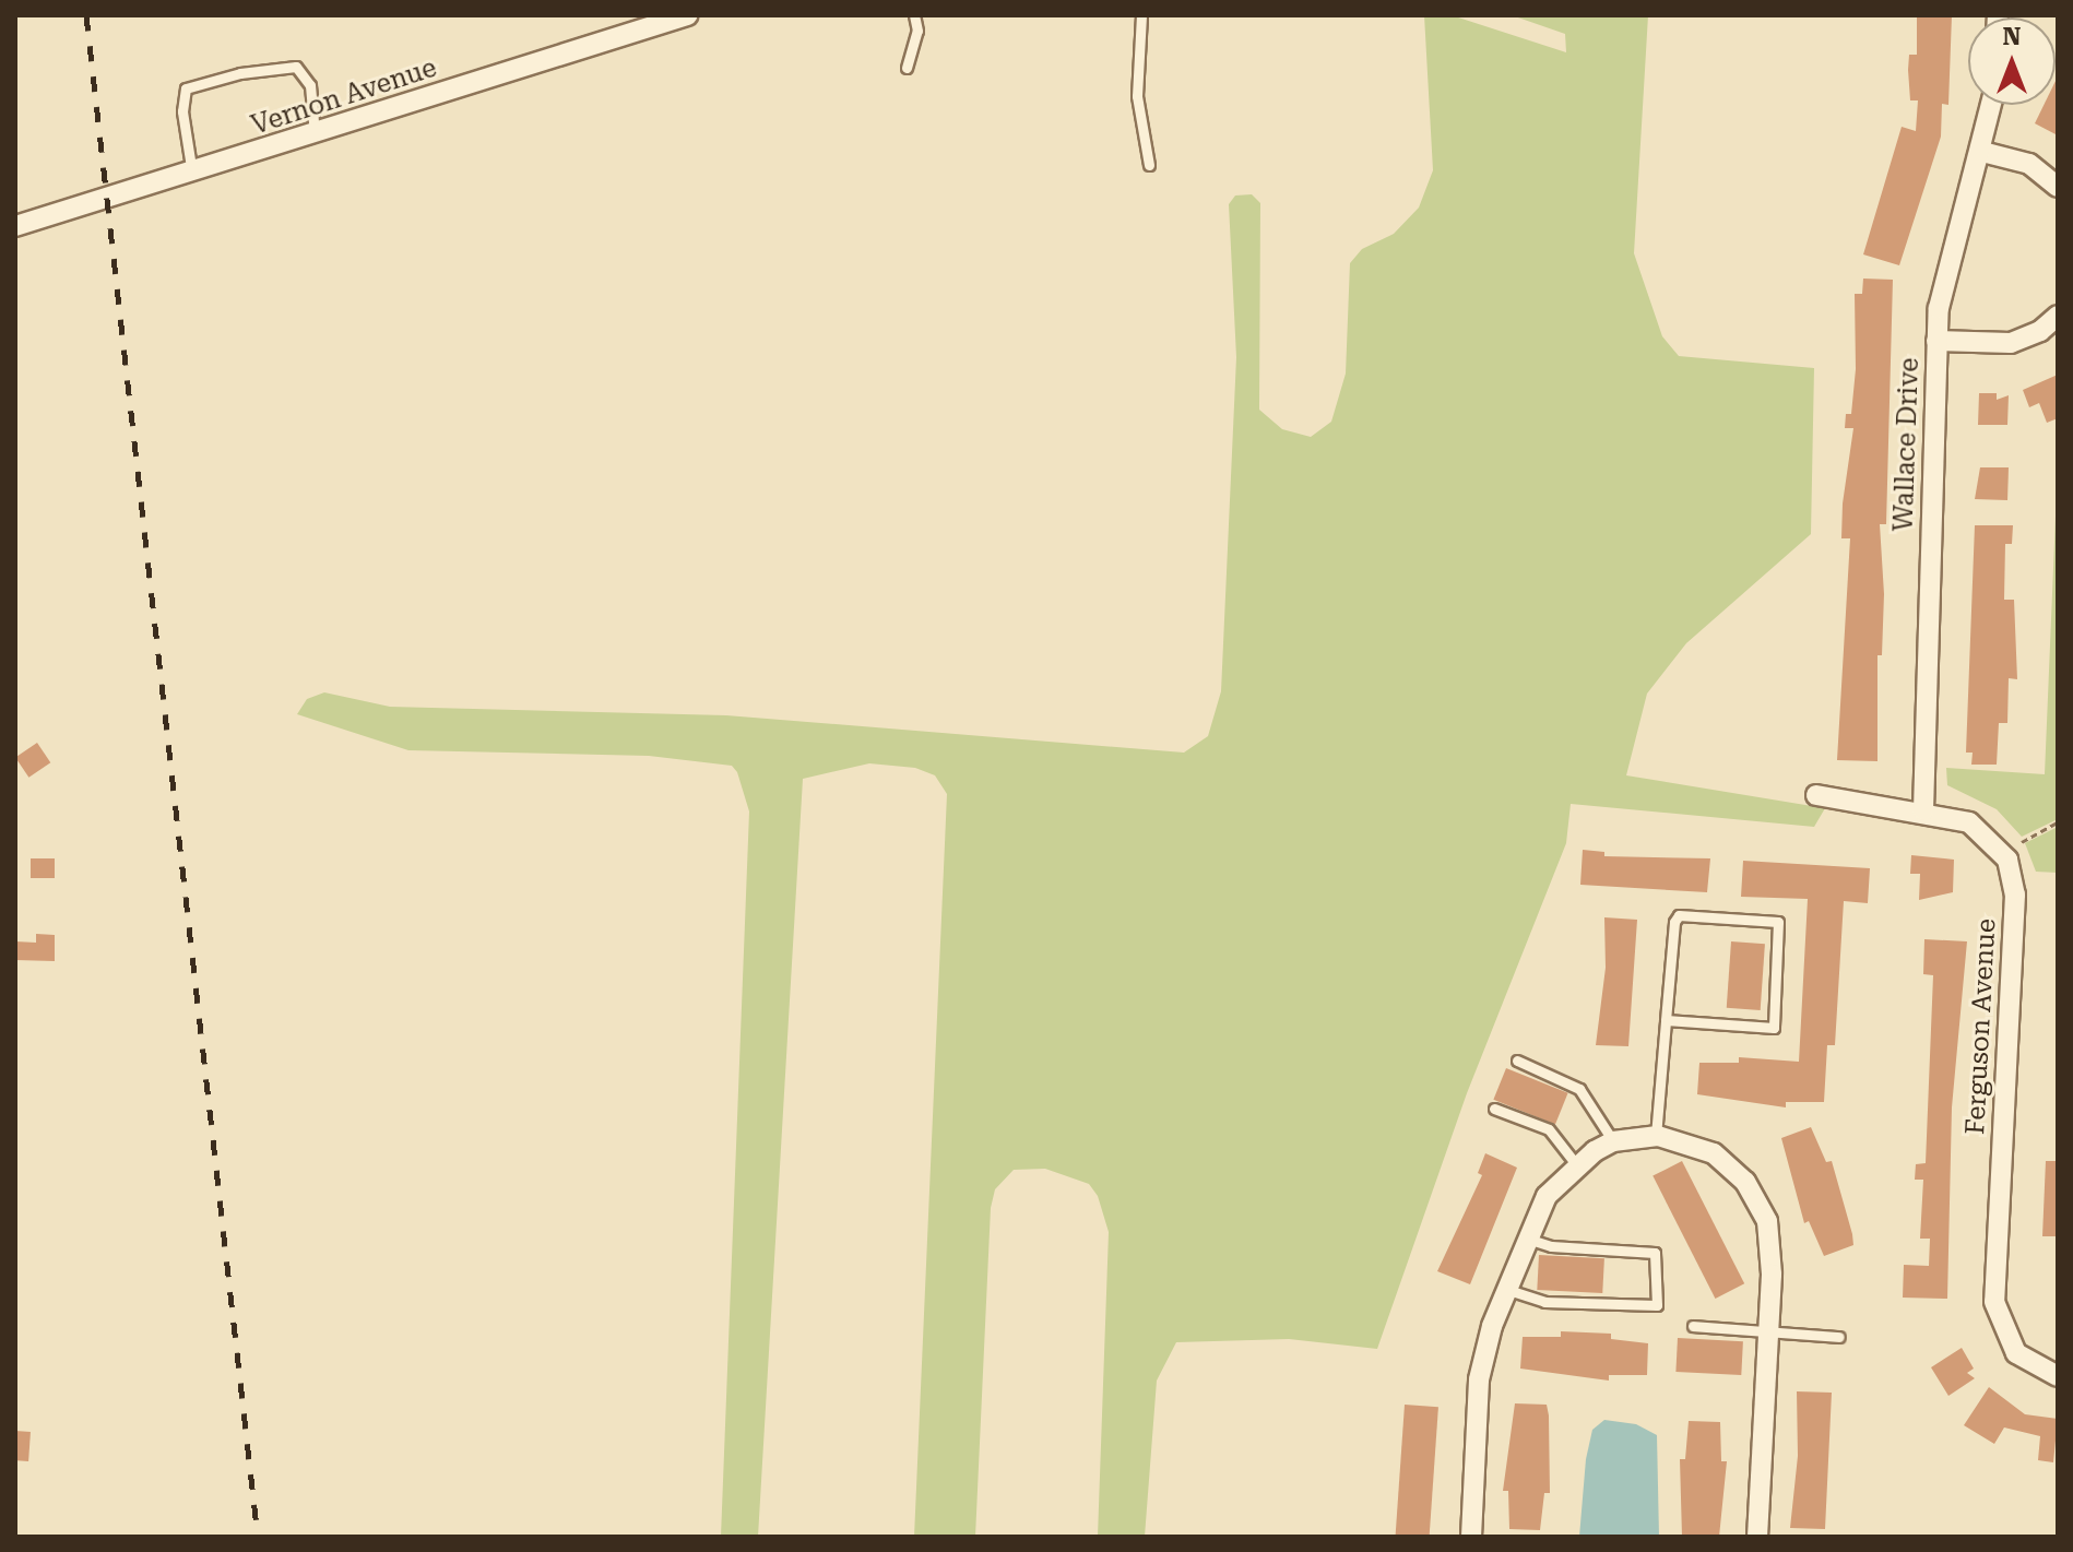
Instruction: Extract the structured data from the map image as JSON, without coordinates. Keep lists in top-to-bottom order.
{
  "streets": {
    "street": ["Vernon Avenue", "Wallace Drive", "Ferguson Avenue"]
  },
  "crossings": [
    ["Wallace Drive", "Ferguson Avenue"]
  ],
  "north": "top"
}
